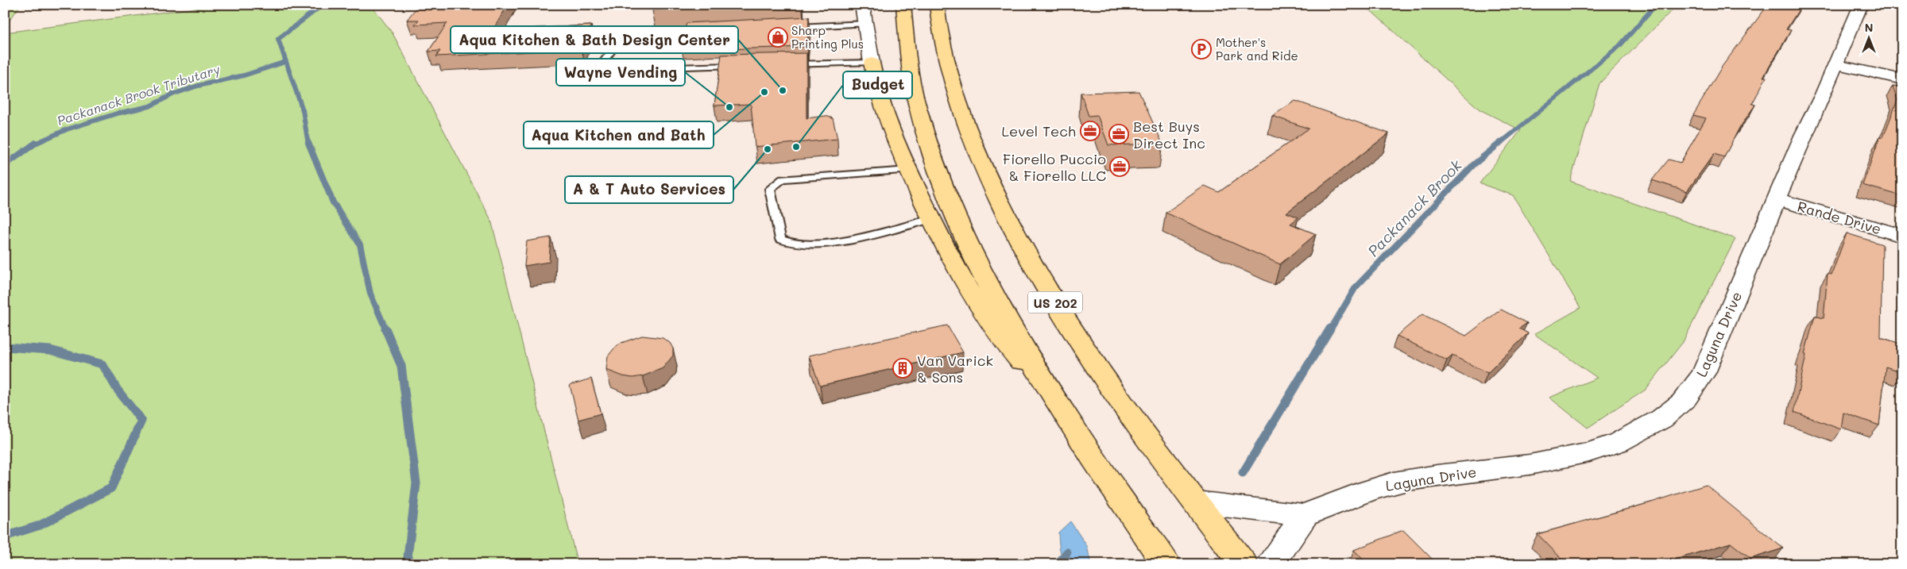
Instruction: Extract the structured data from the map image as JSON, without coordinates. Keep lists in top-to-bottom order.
{
  "streets": {
    "highway": ["US 202"],
    "street": ["Rande Drive", "Laguna Drive"]
  },
  "crossings": [
    ["Rande Drive", "Laguna Drive"],
    ["US 202", "Laguna Drive"]
  ],
  "water": ["Packanack Brook Tributary", "Packanack Brook"],
  "places": {
    "shop": ["Sharp Printing Plus"],
    "parking": ["Mother's Park and Ride"],
    "other": [
      "Aqua Kitchen & Bath Design Center",
      "Aqua Kitchen and Bath",
      "Wayne Vending",
      "Budget",
      "A & T Auto Services"
    ],
    "office": ["Level Tech", "Best Buys Direct Inc", "Fiorello Puccio & Fiorello LLC"],
    "building": ["Van Varick & Sons"]
  },
  "north": "top"
}
